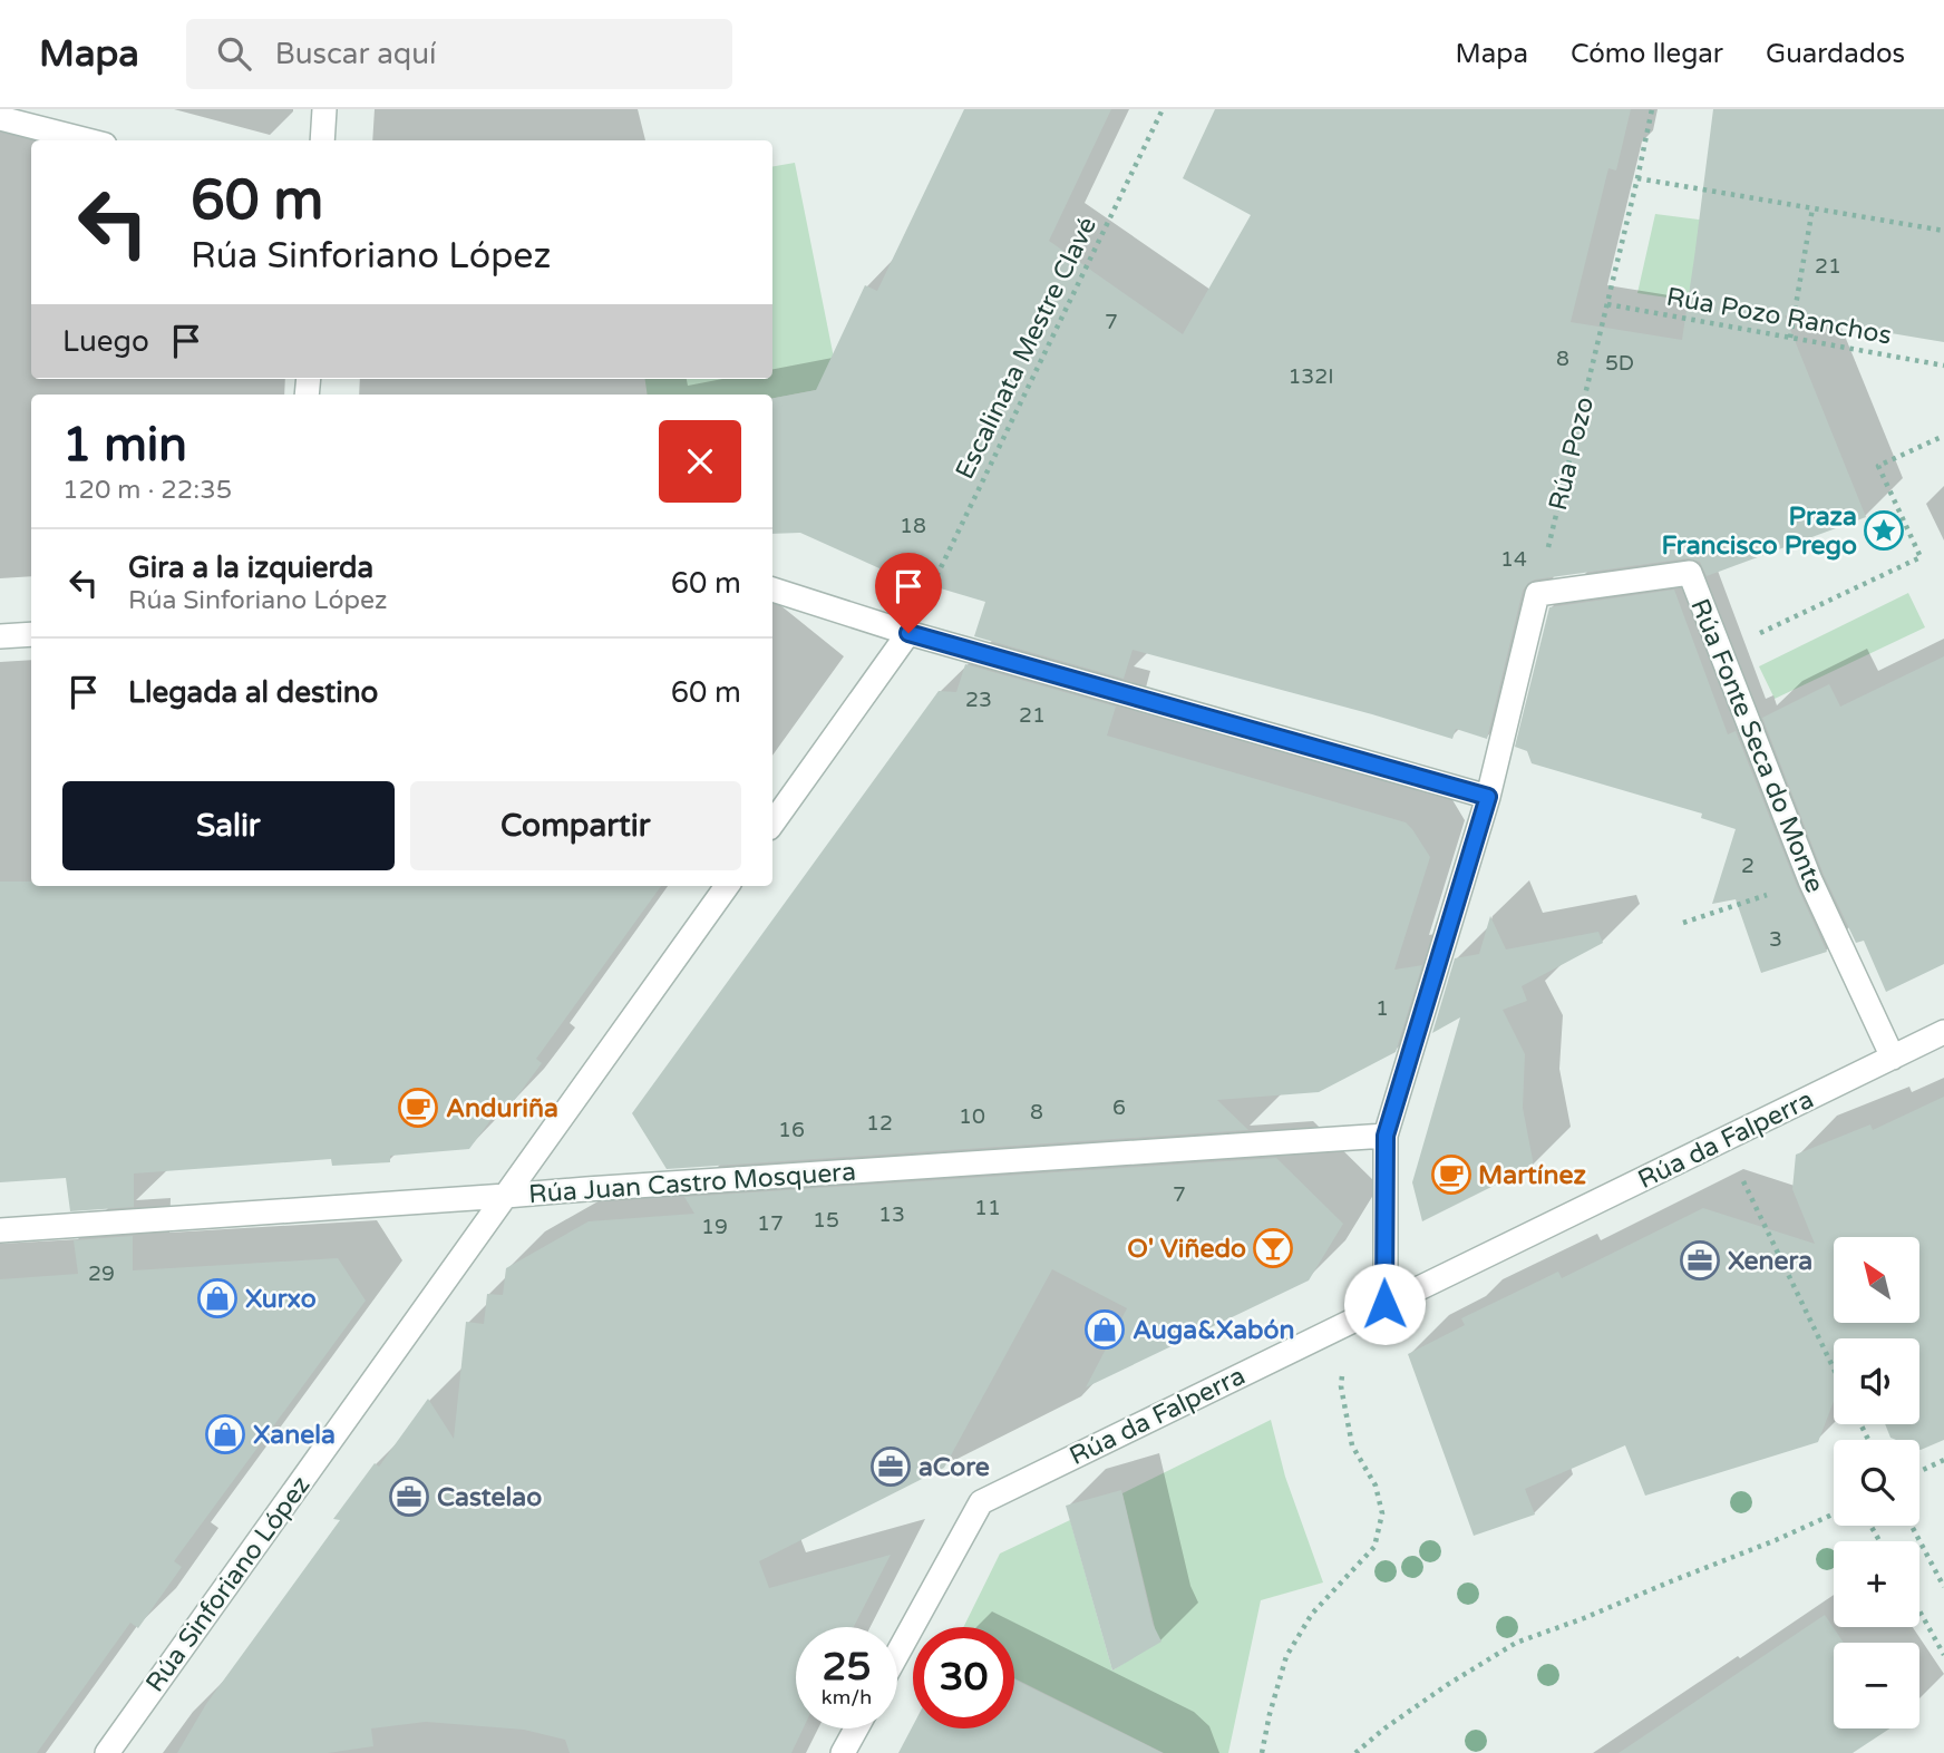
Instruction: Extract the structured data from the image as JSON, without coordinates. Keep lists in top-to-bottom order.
{
  "streets": {
    "street": [
      "Rúa Fonte Seca do Monte",
      "Rúa da Falperra",
      "Rúa Juan Castro Mosquera",
      "Rúa Sinforiano López"
    ],
    "path": ["Rúa Pozo Ranchos", "Escalinata Mestre Clavé", "Rúa Pozo"]
  },
  "crossings": [
    ["Rúa Pozo Ranchos", "Rúa Pozo"],
    ["Rúa Pozo", "Rúa Fonte Seca do Monte"],
    ["Rúa Fonte Seca do Monte", "Rúa da Falperra"],
    ["Rúa Juan Castro Mosquera", "Rúa Sinforiano López"]
  ],
  "places": {
    "place": ["Praza Francisco Prego"],
    "cafe": ["Anduriña", "Martínez"],
    "bar": ["O' Viñedo"],
    "office": ["Xenera", "aCore", "Castelao"],
    "shop": ["Xurxo", "Auga&Xabón", "Xanela"]
  },
  "house_numbers": [
    "21",
    "7",
    "8",
    "5D",
    "132I",
    "18",
    "14",
    "23",
    "21",
    "2",
    "3",
    "1",
    "6",
    "8",
    "10",
    "12",
    "16",
    "7",
    "11",
    "13",
    "15",
    "17",
    "19",
    "29"
  ],
  "north": "top left",
  "page": {
    "header": "Mapa",
    "search": "Buscar aquí",
    "nav": ["Mapa", "Cómo llegar", "Guardados"],
    "turn": ["60 m", "Rúa Sinforiano López"],
    "then": "Luego",
    "heading": ["1 min", "120 m · 22:35"],
    "list": [
      {
        "name": "Gira a la izquierda",
        "note": "Rúa Sinforiano López",
        "value": "60 m"
      },
      {
        "name": "Llegada al destino",
        "value": "60 m"
      }
    ],
    "buttons": ["Salir", "Compartir"],
    "map_buttons": ["+", "−"],
    "speed": "25 km/h",
    "limit": "30"
  }
}
